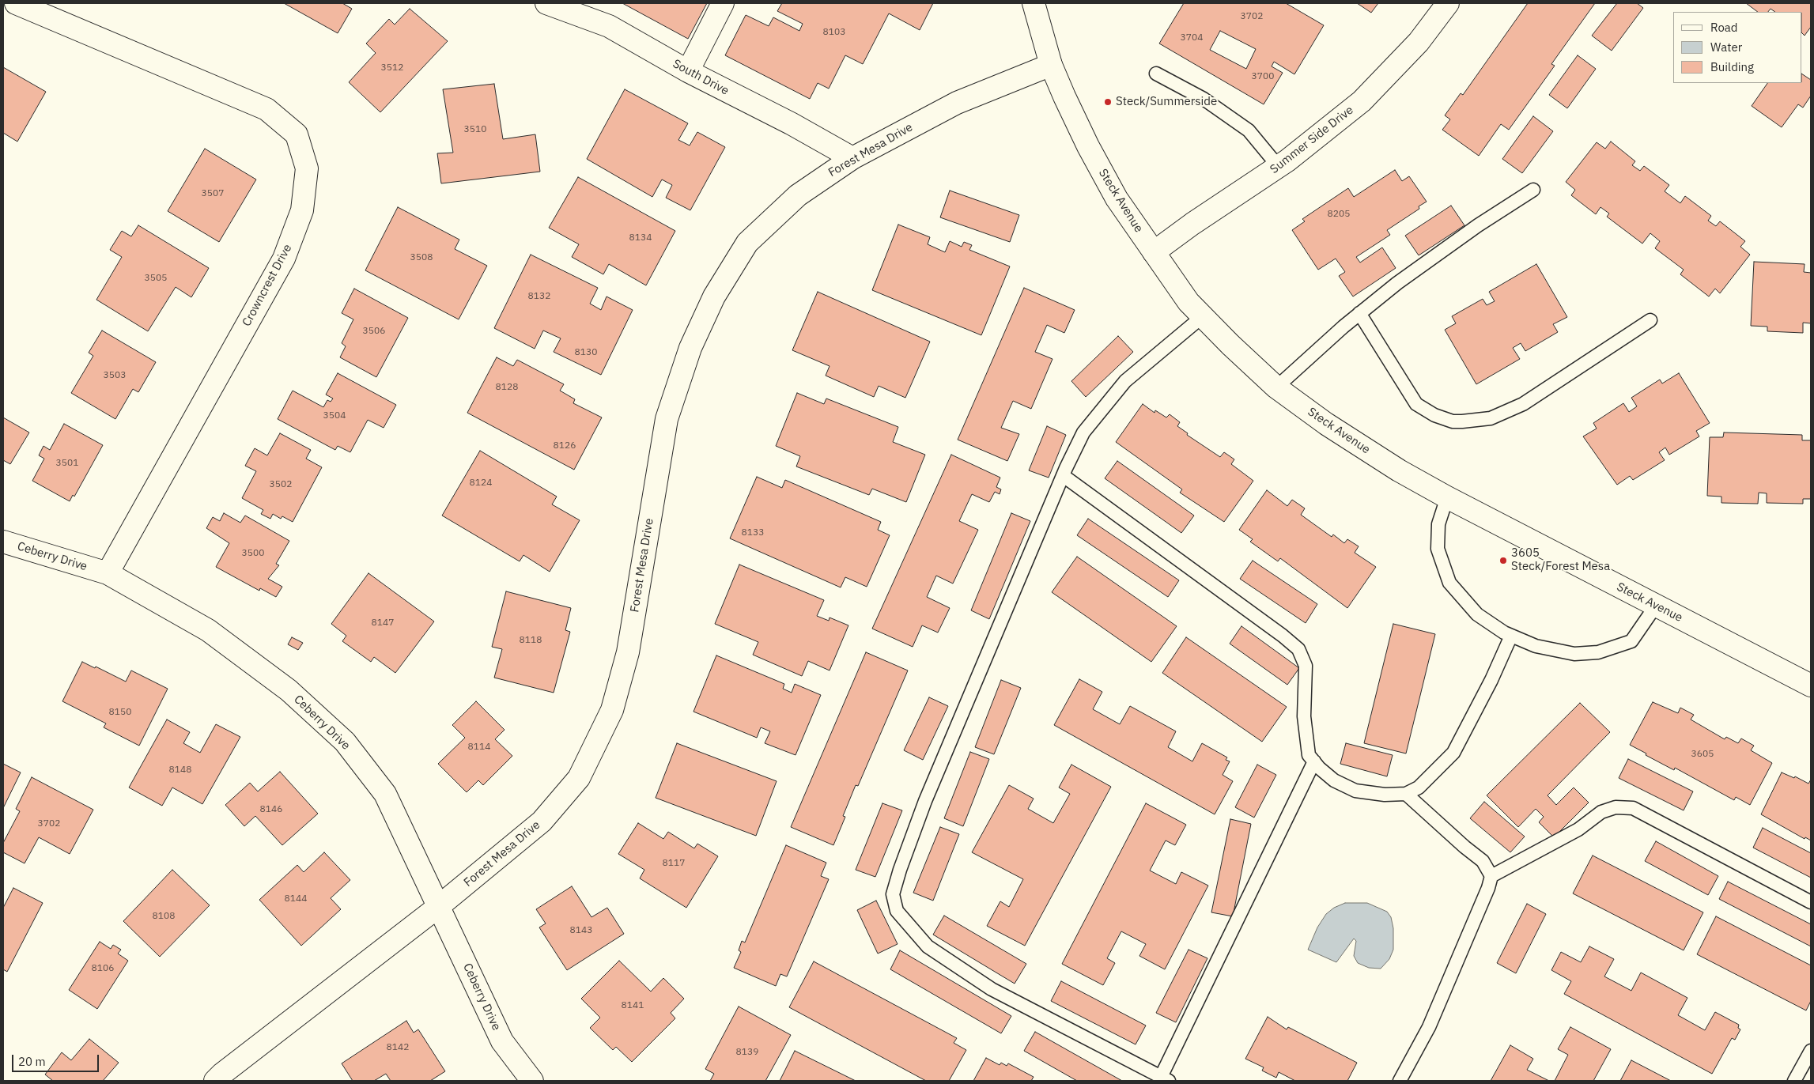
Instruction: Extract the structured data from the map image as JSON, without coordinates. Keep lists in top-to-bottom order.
{
  "streets": {
    "street": [
      "South Drive",
      "Summer Side Drive",
      "Forest Mesa Drive",
      "Steck Avenue",
      "Crowncrest Drive",
      "Ceberry Drive"
    ]
  },
  "crossings": [
    ["South Drive", "Forest Mesa Drive"],
    ["Summer Side Drive", "Steck Avenue"],
    ["Forest Mesa Drive", "Steck Avenue"],
    ["Forest Mesa Drive", "Ceberry Drive"],
    ["Crowncrest Drive", "Ceberry Drive"]
  ],
  "places": ["Steck/Summerside", "3605 Steck/Forest Mesa"],
  "house_numbers": [
    "3702",
    "8103",
    "3704",
    "3512",
    "3700",
    "3510",
    "3507",
    "8205",
    "8134",
    "3508",
    "3505",
    "8132",
    "3506",
    "8130",
    "3503",
    "8128",
    "3504",
    "8126",
    "3501",
    "8124",
    "3502",
    "8133",
    "3500",
    "8147",
    "8118",
    "8150",
    "8114",
    "3605",
    "8148",
    "8146",
    "3702",
    "8117",
    "8144",
    "8108",
    "8143",
    "8106",
    "8141",
    "8142",
    "8139"
  ],
  "legend": ["Road", "Water", "Building"],
  "scale_bar": "20 m"
}
